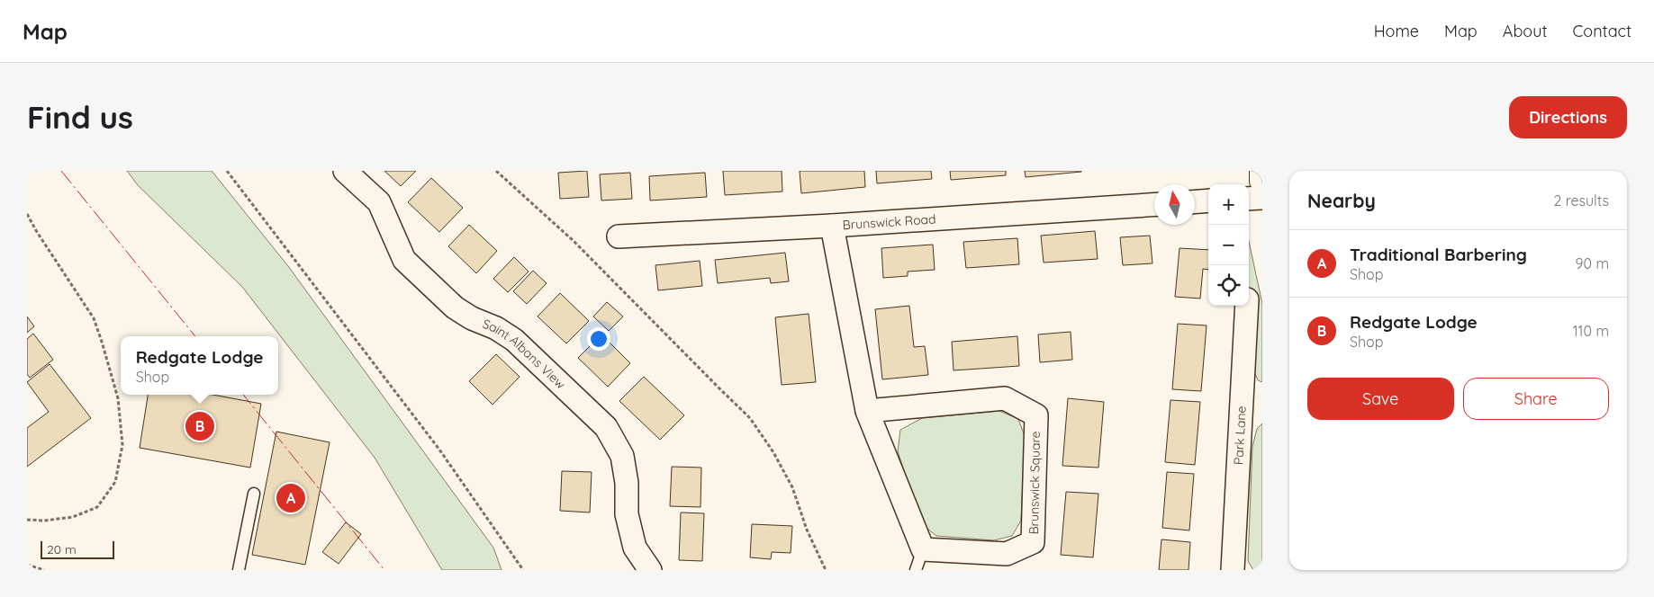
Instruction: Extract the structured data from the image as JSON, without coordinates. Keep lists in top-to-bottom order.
{
  "streets": {
    "street": [
      "Brunswick Road",
      "Saint Albans View",
      "Park Lane",
      "Brunswick Square"
    ]
  },
  "crossings": [
    ["Brunswick Road", "Brunswick Square"]
  ],
  "scale_bar": "20 m",
  "north": "top",
  "page": {
    "header": "Map",
    "nav": [
      "Home",
      "Map",
      "About",
      "Contact"
    ],
    "buttons": [
      "Directions",
      ["Save", "Share"]
    ],
    "title": "Find us",
    "heading": ["Nearby", "2 results"],
    "map_buttons": ["+", "−"],
    "list": [
      {
        "mark": "A",
        "name": "Traditional Barbering",
        "note": "Shop",
        "value": "90 m"
      },
      {
        "mark": "B",
        "name": "Redgate Lodge",
        "note": "Shop",
        "value": "110 m"
      }
    ],
    "popup": ["Redgate Lodge", "Shop"],
    "pins": ["B", "A"],
    "scale": "20 m"
  }
}
